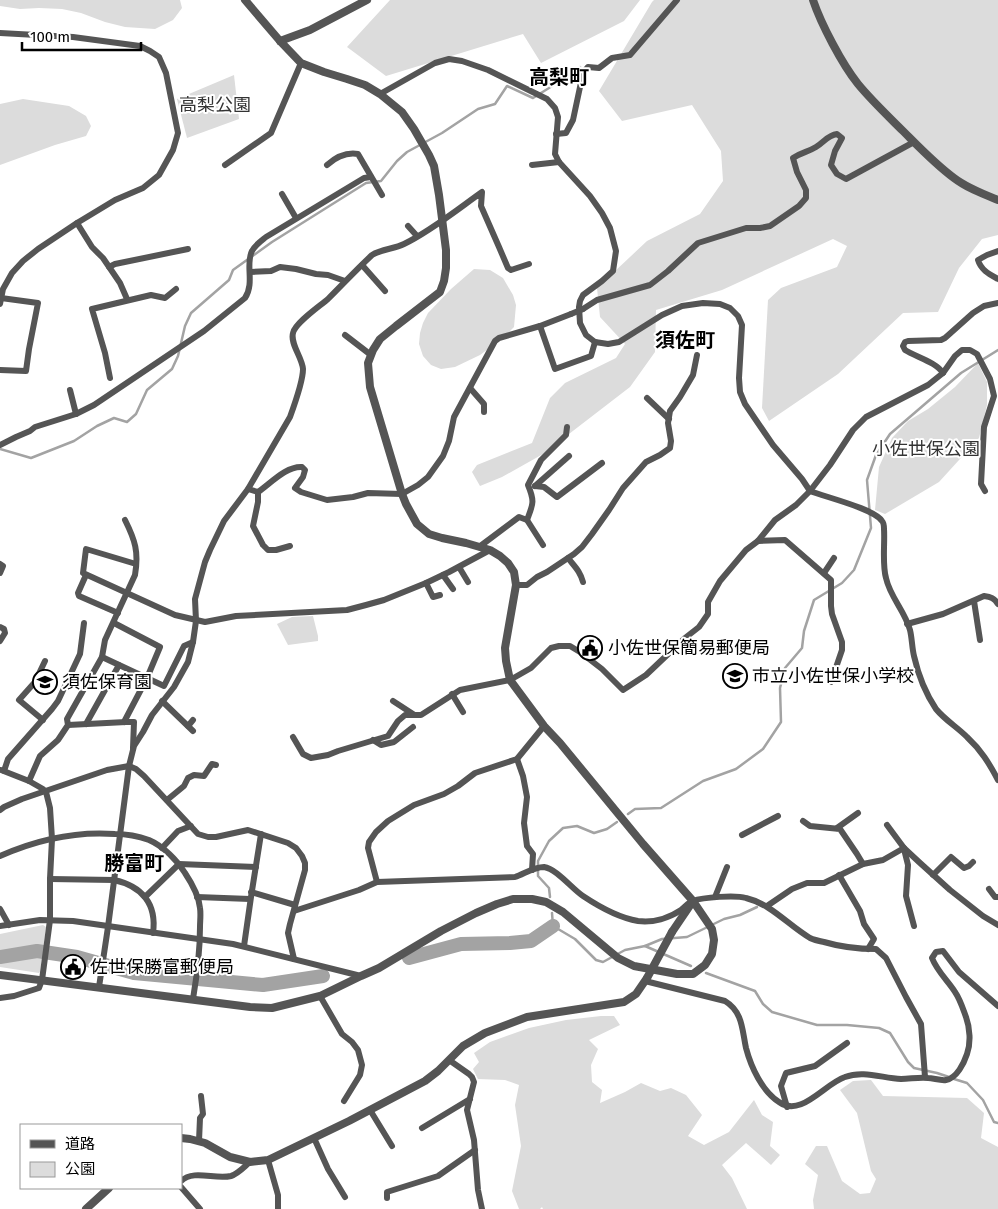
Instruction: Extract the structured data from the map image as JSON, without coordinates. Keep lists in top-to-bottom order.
{
  "districts": ["高梨町", "須佐町", "勝富町"],
  "parks": ["高梨公園", "小佐世保公園"],
  "places": {
    "public building": ["小佐世保簡易郵便局", "佐世保勝富郵便局"],
    "school or university": ["市立小佐世保小学校", "須佐保育園"]
  },
  "legend": ["道路", "公園"],
  "scale_bar": "100 m"
}
